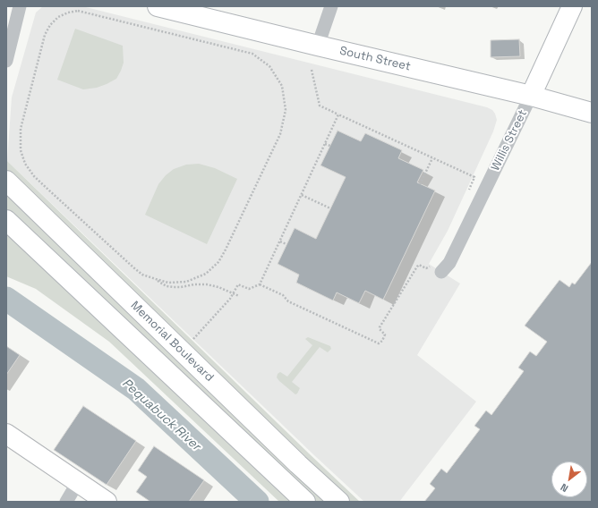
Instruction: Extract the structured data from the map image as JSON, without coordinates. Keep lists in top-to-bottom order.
{
  "streets": {
    "main road": ["South Street", "Willis Street", "Memorial Boulevard"]
  },
  "crossings": [
    ["South Street", "Willis Street"]
  ],
  "water": ["Pequabuck River"],
  "north": "bottom left"
}
